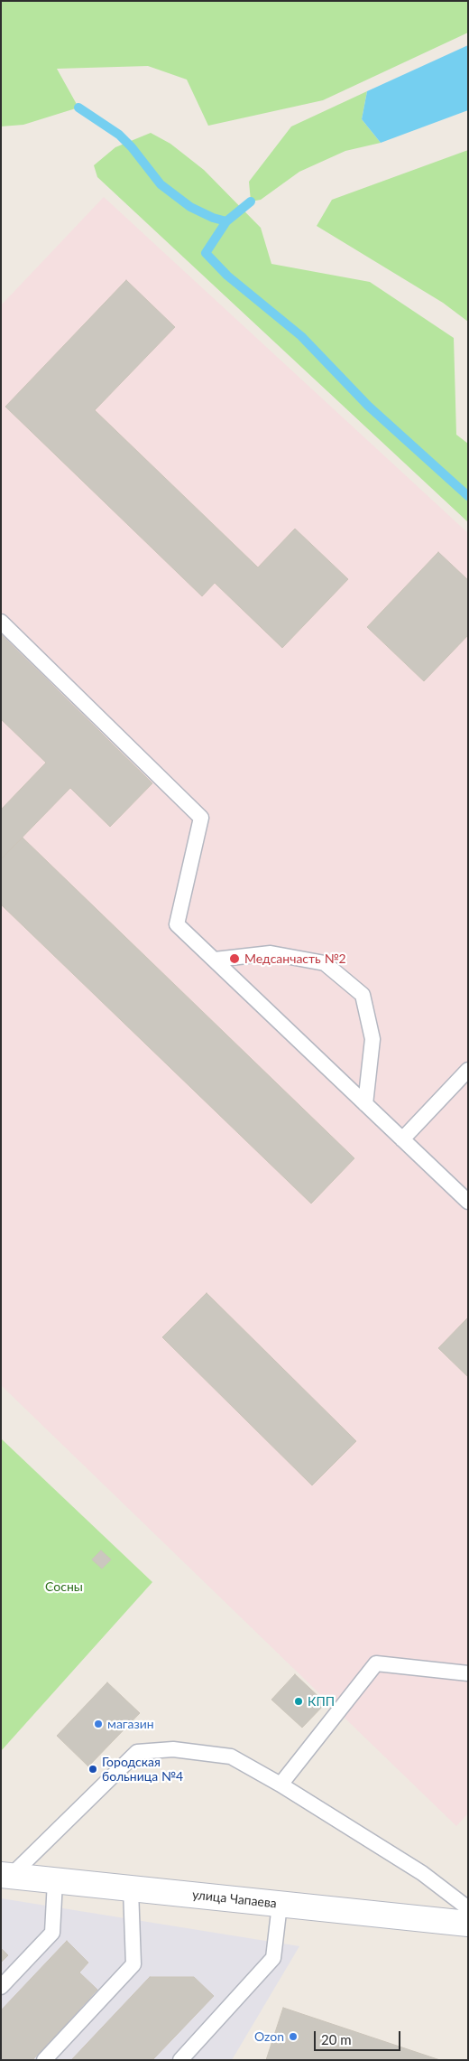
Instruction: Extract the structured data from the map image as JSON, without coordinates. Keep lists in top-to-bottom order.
{
  "streets": {
    "street": ["улица Чапаева"]
  },
  "parks": ["Сосны"],
  "places": [
    "Медсанчасть №2",
    "КПП",
    "магазин",
    "Городская больница №4",
    "Ozon"
  ],
  "scale_bar": "20 m"
}
